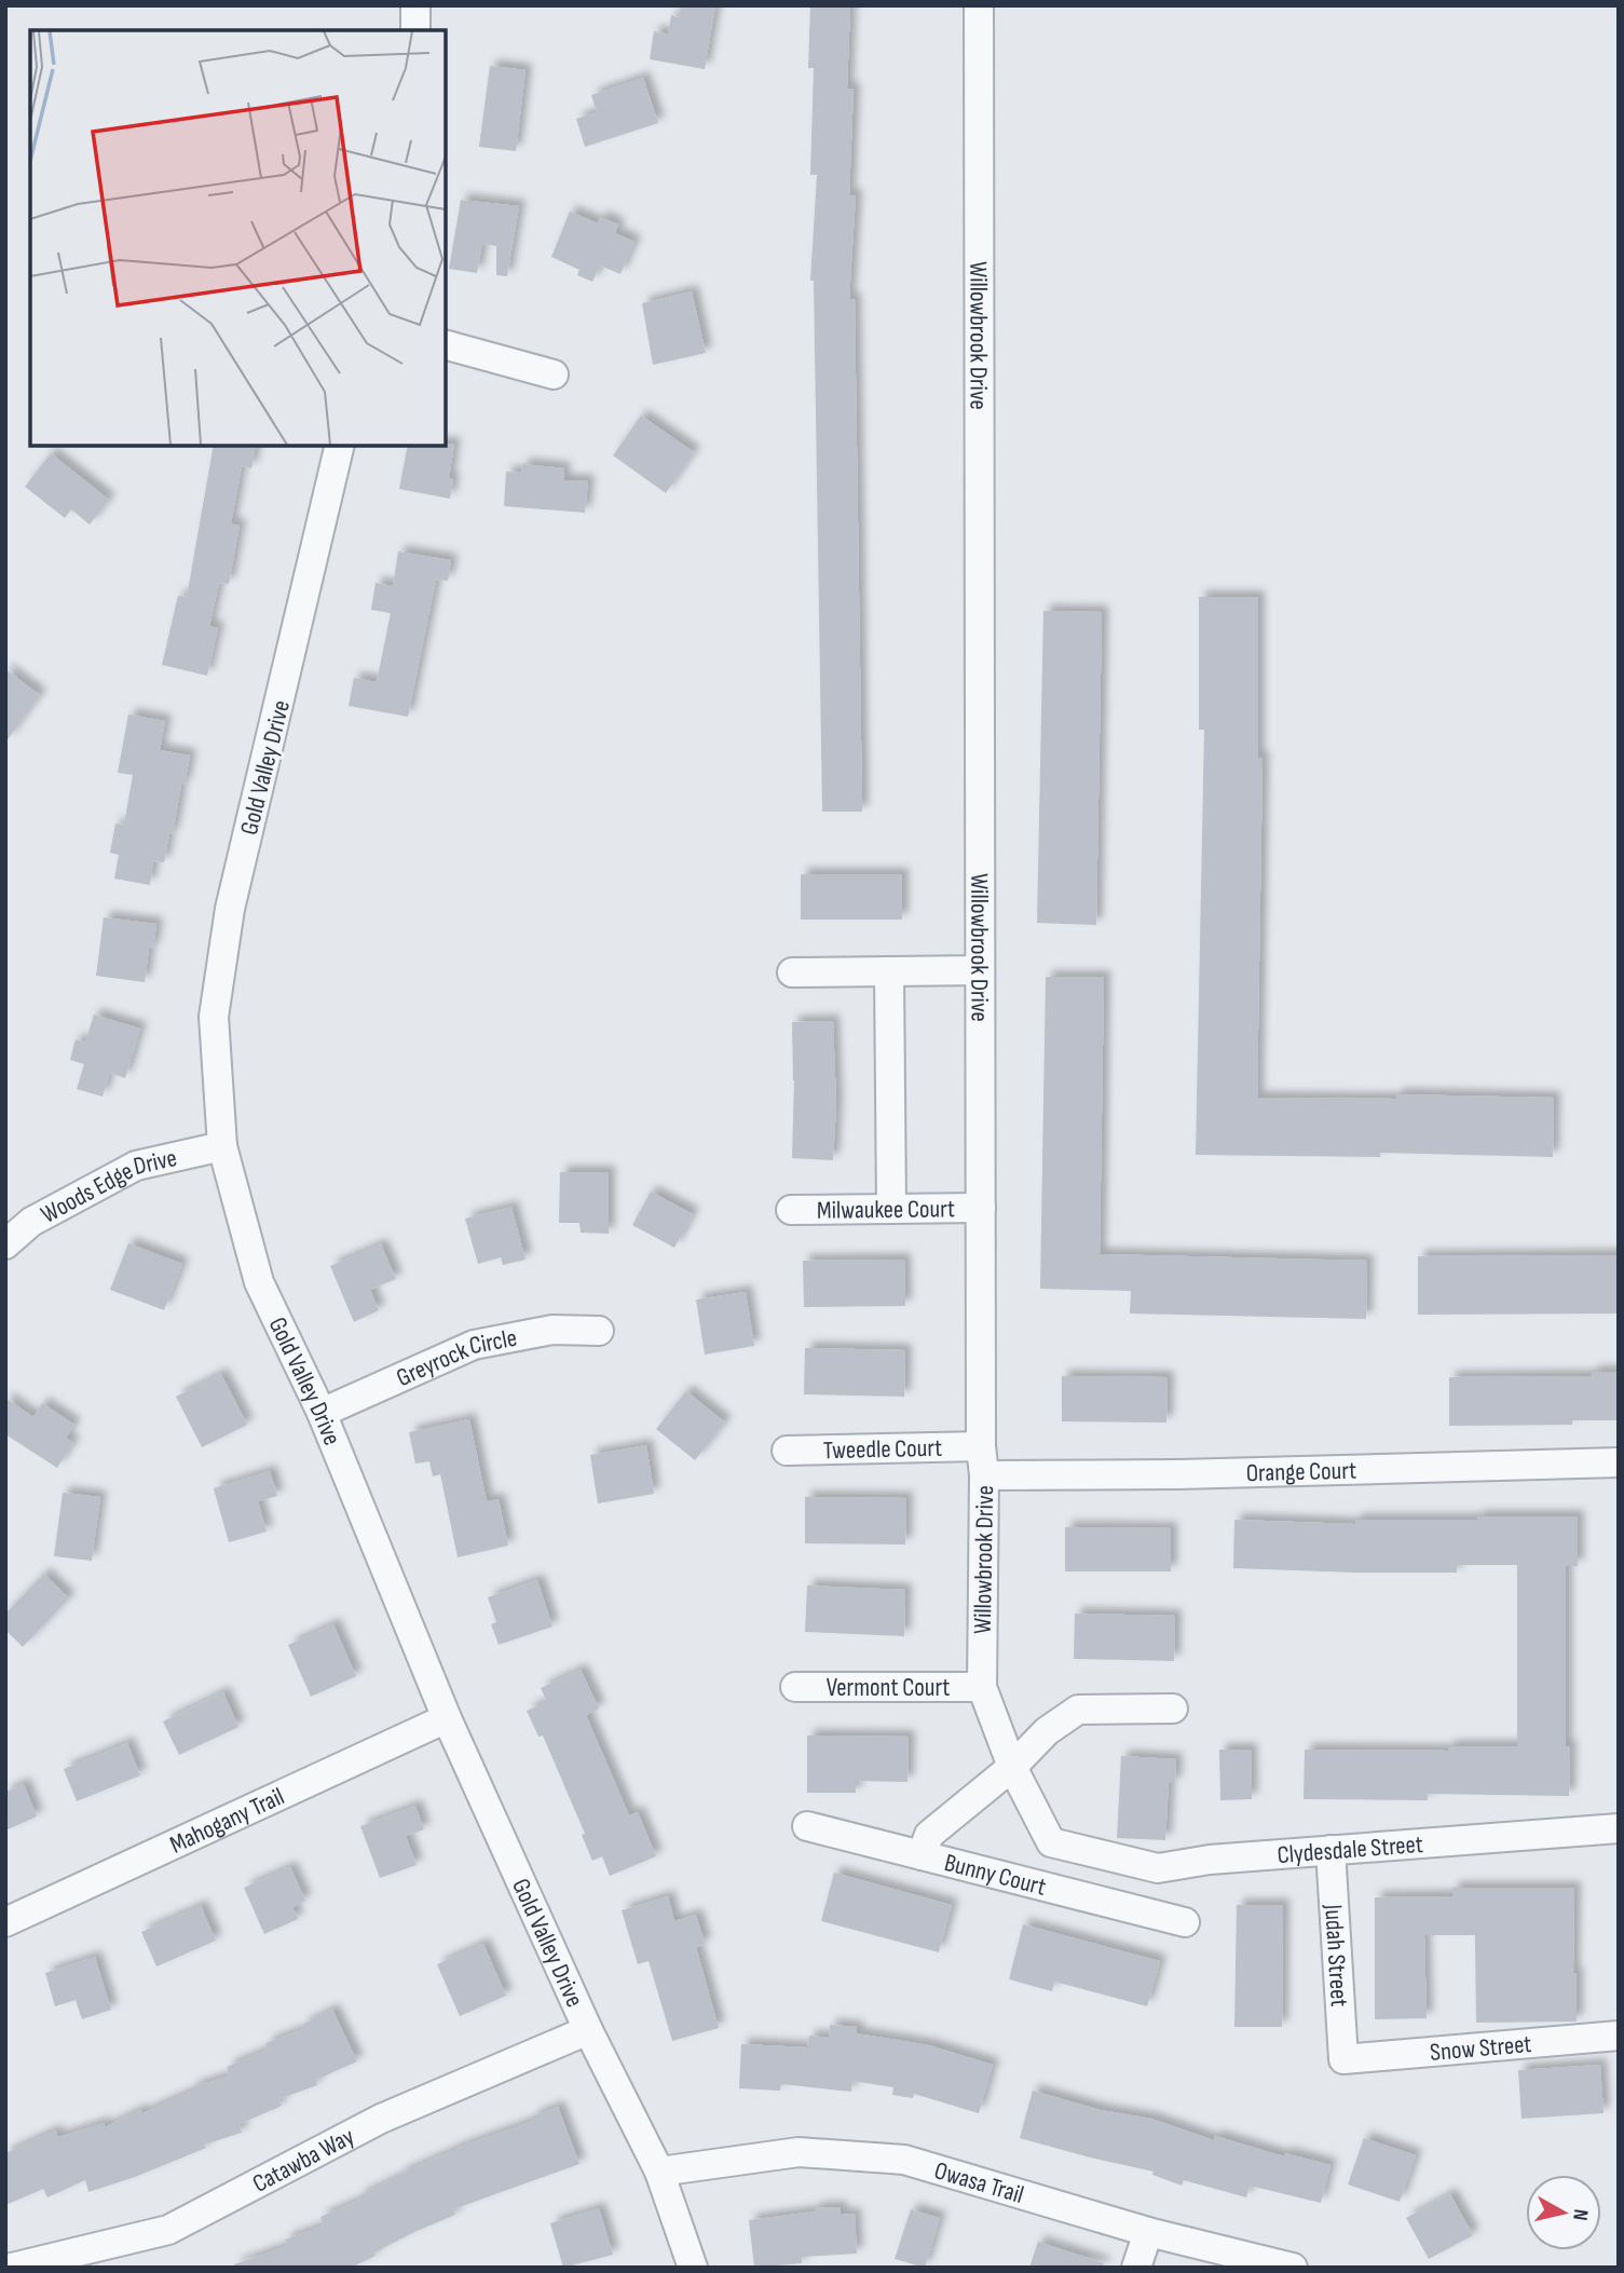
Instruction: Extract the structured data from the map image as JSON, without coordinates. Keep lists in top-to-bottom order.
{
  "streets": {
    "street": [
      "Willowbrook Drive",
      "Gold Valley Drive",
      "Woods Edge Drive",
      "Milwaukee Court",
      "Greyrock Circle",
      "Tweedle Court",
      "Orange Court",
      "Vermont Court",
      "Mahogany Trail",
      "Clydesdale Street",
      "Bunny Court",
      "Judah Street",
      "Snow Street",
      "Catawba Way",
      "Owasa Trail"
    ]
  },
  "crossings": [
    ["Willowbrook Drive", "Milwaukee Court"],
    ["Willowbrook Drive", "Tweedle Court"],
    ["Willowbrook Drive", "Orange Court"],
    ["Willowbrook Drive", "Vermont Court"],
    ["Willowbrook Drive", "Clydesdale Street"],
    ["Gold Valley Drive", "Woods Edge Drive"],
    ["Gold Valley Drive", "Greyrock Circle"],
    ["Gold Valley Drive", "Mahogany Trail"],
    ["Gold Valley Drive", "Catawba Way"],
    ["Gold Valley Drive", "Owasa Trail"],
    ["Clydesdale Street", "Judah Street"],
    ["Judah Street", "Snow Street"]
  ],
  "north": "right"
}
